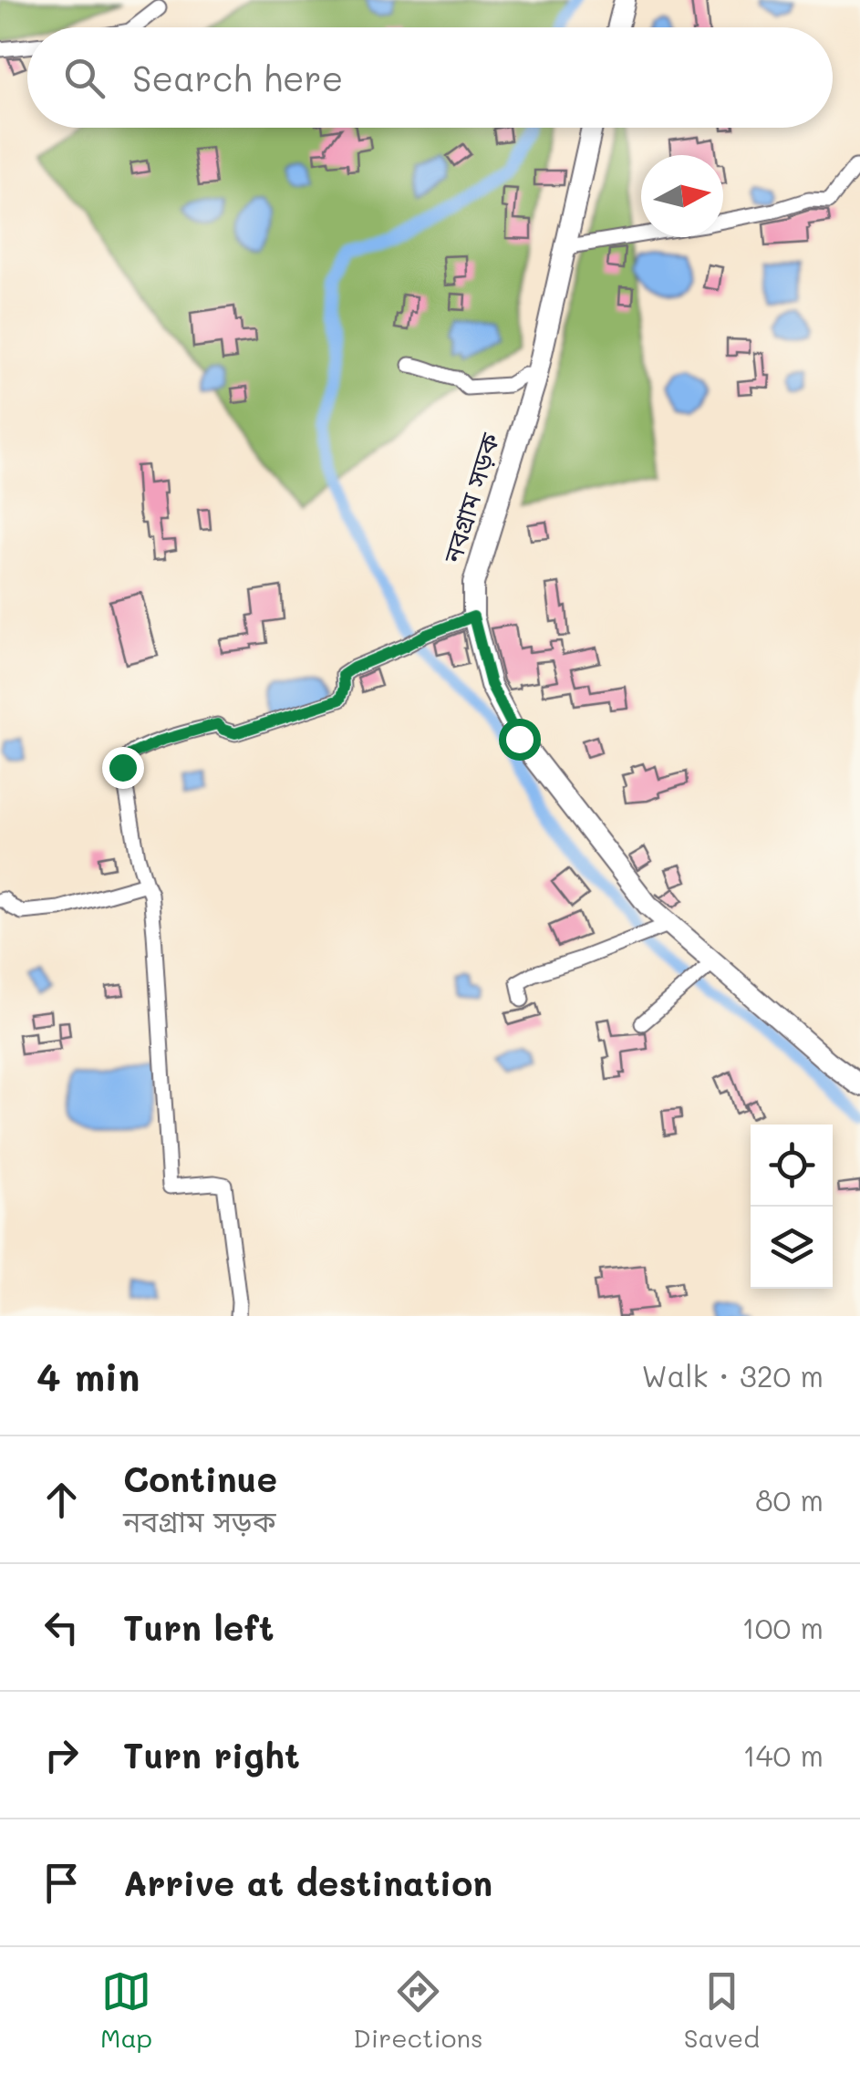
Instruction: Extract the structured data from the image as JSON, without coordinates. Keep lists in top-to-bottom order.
{
  "streets": {
    "main road": ["নবগ্রাম সড়ক"]
  },
  "north": "right",
  "page": {
    "search": "Search here",
    "heading": ["4 min", "Walk · 320 m"],
    "list": [
      ["Continue", "নবগ্রাম সড়ক", "80 m"],
      ["Turn left", "100 m"],
      ["Turn right", "140 m"],
      "Arrive at destination"
    ],
    "nav": ["Map", "Directions", "Saved"]
  }
}
